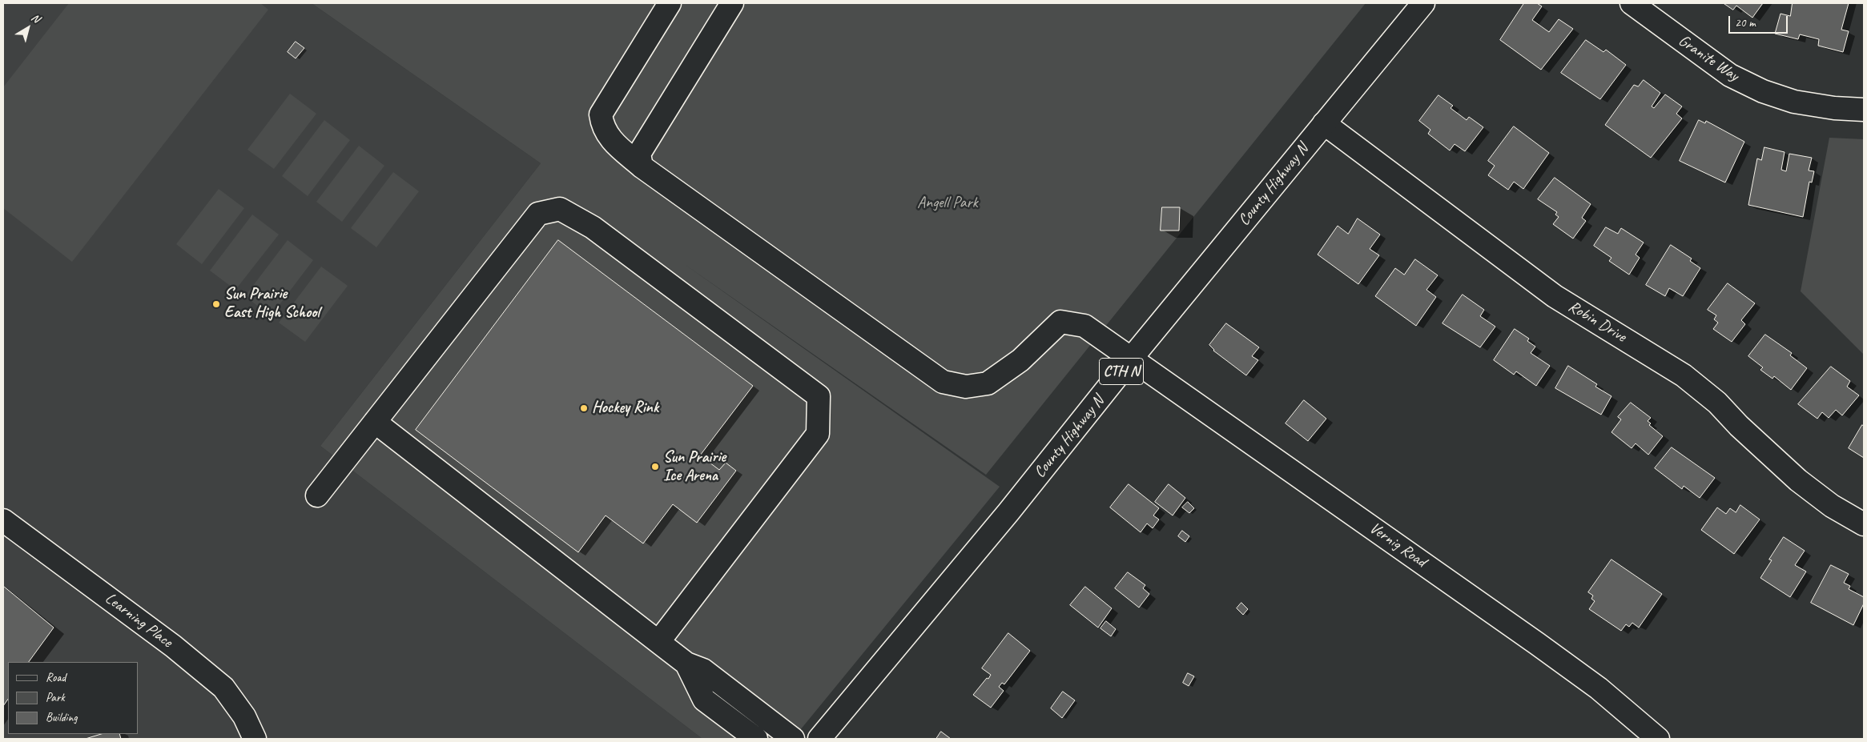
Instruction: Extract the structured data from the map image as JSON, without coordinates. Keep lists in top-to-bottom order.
{
  "streets": {
    "street": [
      "Granite Way",
      "County Highway N",
      "Robin Drive",
      "CTH N",
      "Vernig Road",
      "Learning Place"
    ]
  },
  "crossings": [
    ["County Highway N", "Robin Drive"],
    ["County Highway N", "Vernig Road"]
  ],
  "parks": ["Angell Park"],
  "places": ["Sun Prairie East High School", "Hockey Rink", "Sun Prairie Ice Arena"],
  "legend": ["Road", "Park", "Building"],
  "scale_bar": "20 m",
  "north": "top right"
}
